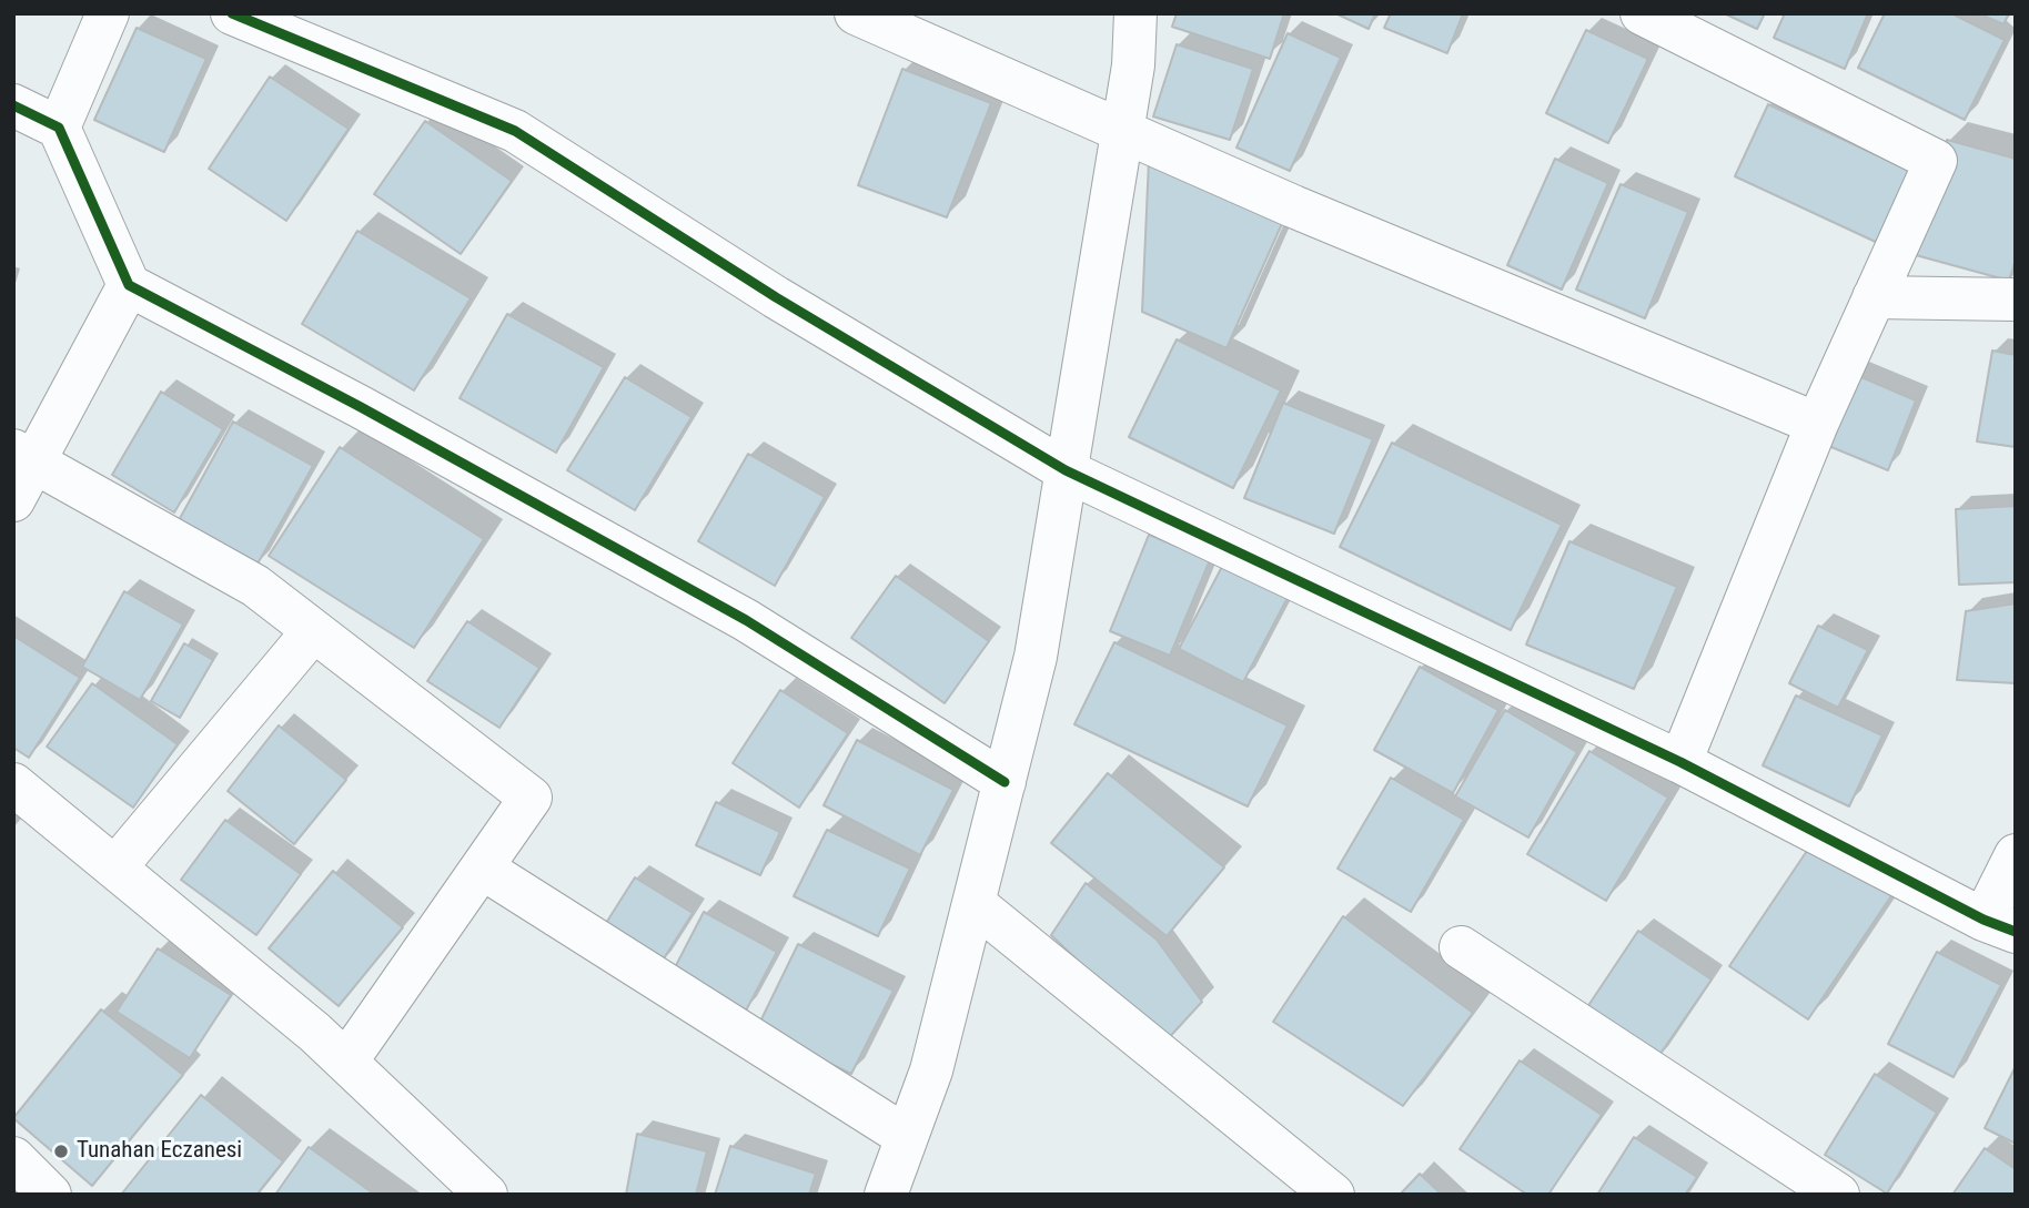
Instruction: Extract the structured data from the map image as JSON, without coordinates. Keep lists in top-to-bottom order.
{
  "places": ["Tunahan Eczanesi"]
}
